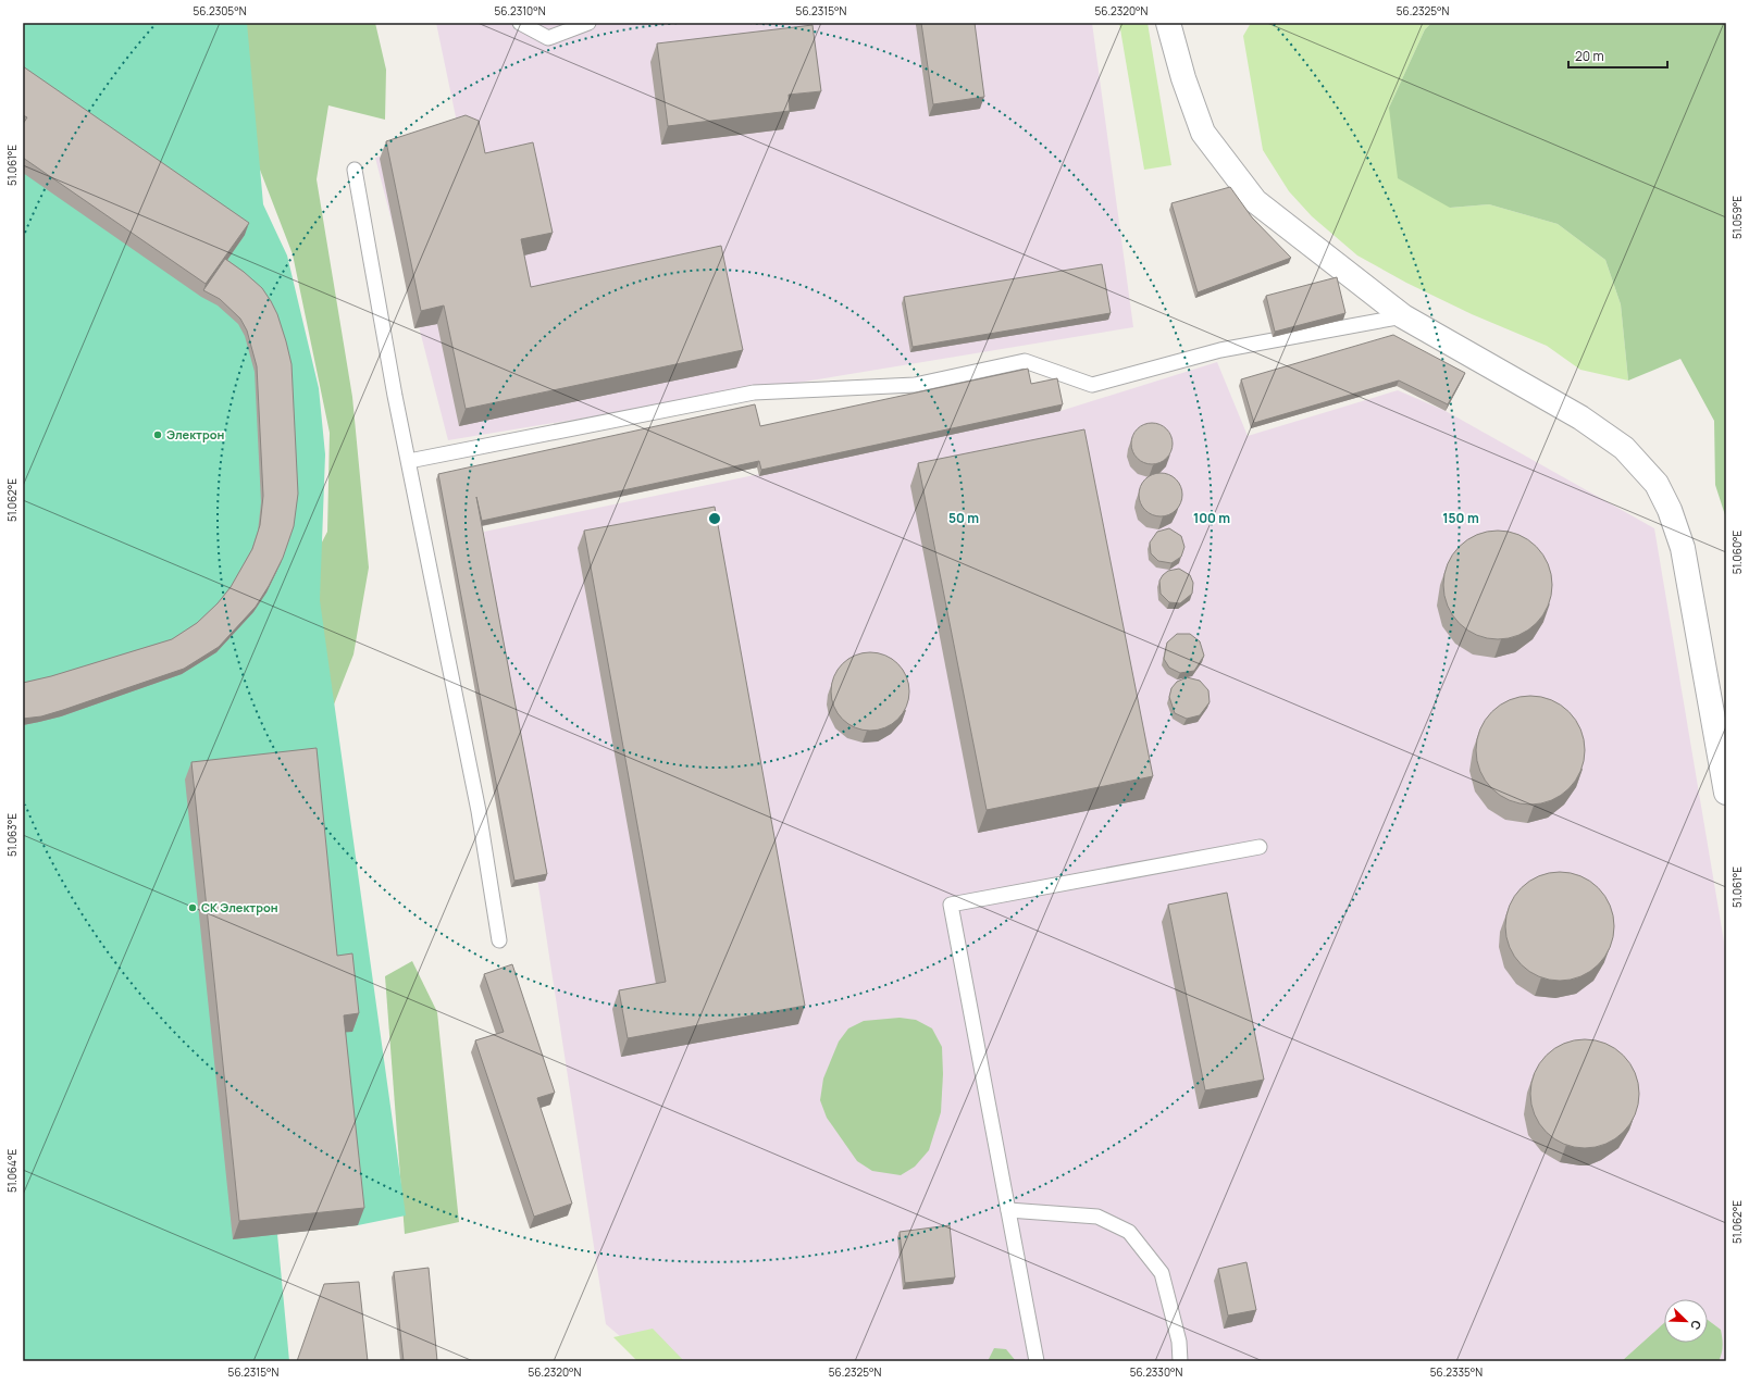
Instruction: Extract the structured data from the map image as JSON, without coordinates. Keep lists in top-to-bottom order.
{
  "places": ["Электрон", "СК Электрон"],
  "scale_bar": "20 m",
  "north": "bottom right",
  "coordinates": [
    "56.2305°N",
    "56.2310°N",
    "56.2315°N",
    "56.2320°N",
    "56.2325°N",
    "51.061°E",
    "51.059°E",
    "51.062°E",
    "51.060°E",
    "51.063°E",
    "51.064°E",
    "56.2330°N",
    "56.2335°N"
  ],
  "rings": ["50 m", "100 m", "150 m"]
}
